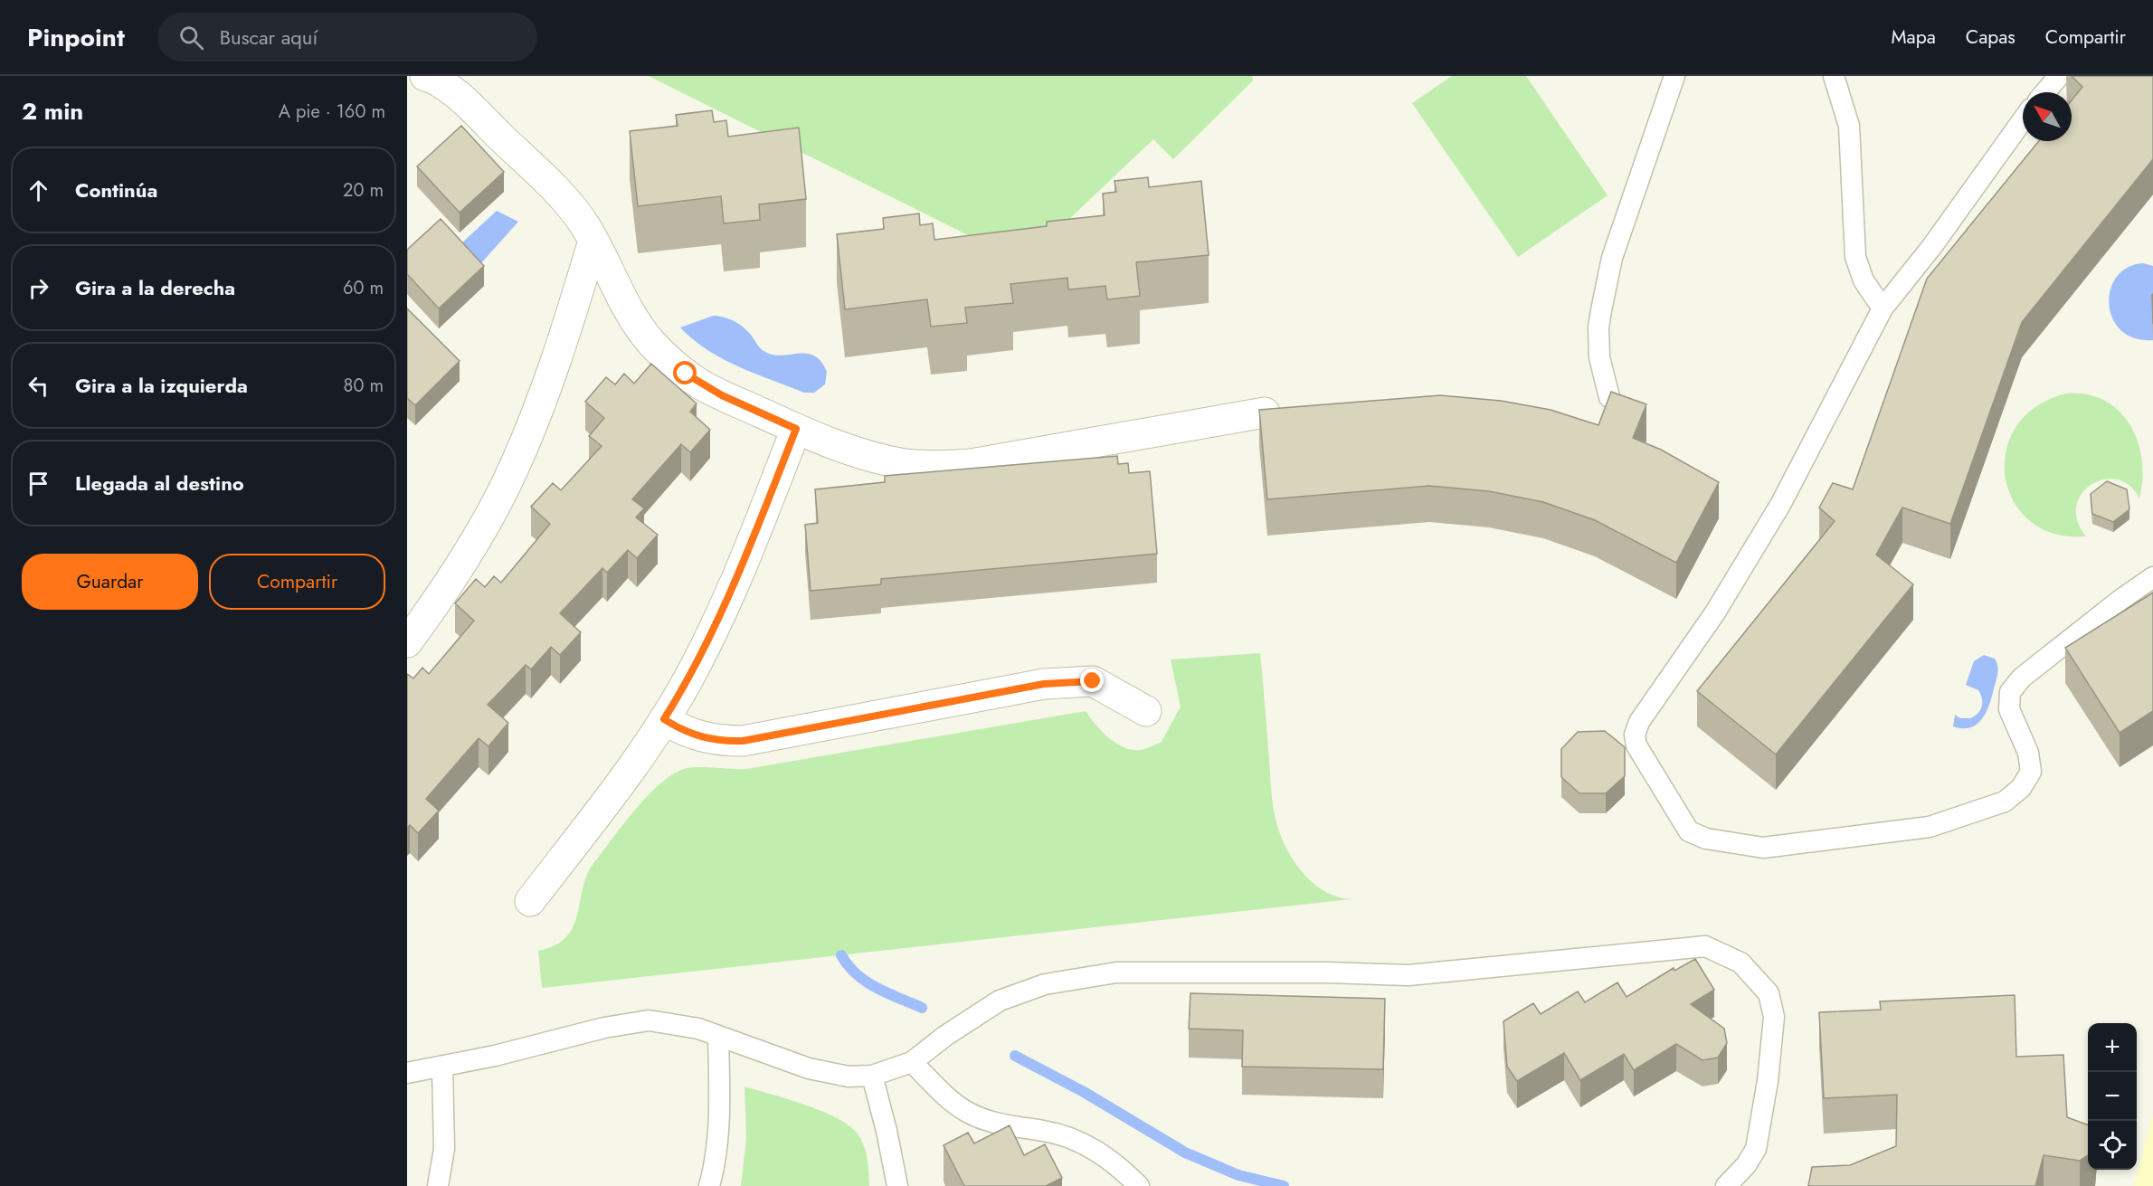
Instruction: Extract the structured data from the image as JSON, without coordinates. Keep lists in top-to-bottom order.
{
  "north": "top left",
  "page": {
    "header": "Pinpoint",
    "search": "Buscar aquí",
    "nav": ["Mapa", "Capas", "Compartir"],
    "heading": ["2 min", "A pie · 160 m"],
    "list": [
      ["Continúa", "20 m"],
      ["Gira a la derecha", "60 m"],
      ["Gira a la izquierda", "80 m"],
      "Llegada al destino"
    ],
    "buttons": ["Guardar", "Compartir"],
    "map_buttons": ["+", "−"]
  }
}
